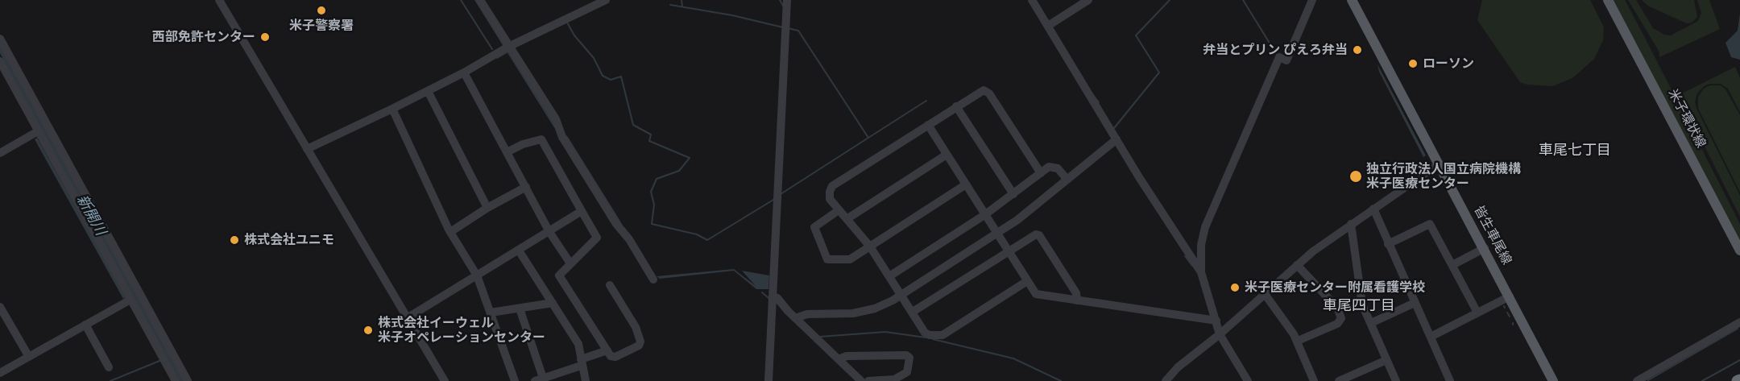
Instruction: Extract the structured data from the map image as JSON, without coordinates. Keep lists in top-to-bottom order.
{
  "streets": {
    "main road": ["米子環状線", "皆生車尾線"]
  },
  "districts": ["車尾七丁目", "車尾四丁目"],
  "water": ["新開川"],
  "places": [
    "米子警察署",
    "西部免許センター",
    "弁当とプリン ぴえろ弁当",
    "ローソン",
    "独立行政法人国立病院機構 米子医療センター",
    "株式会社ユニモ",
    "米子医療センター附属看護学校",
    "株式会社イーウェル 米子オペレーションセンター"
  ]
}
